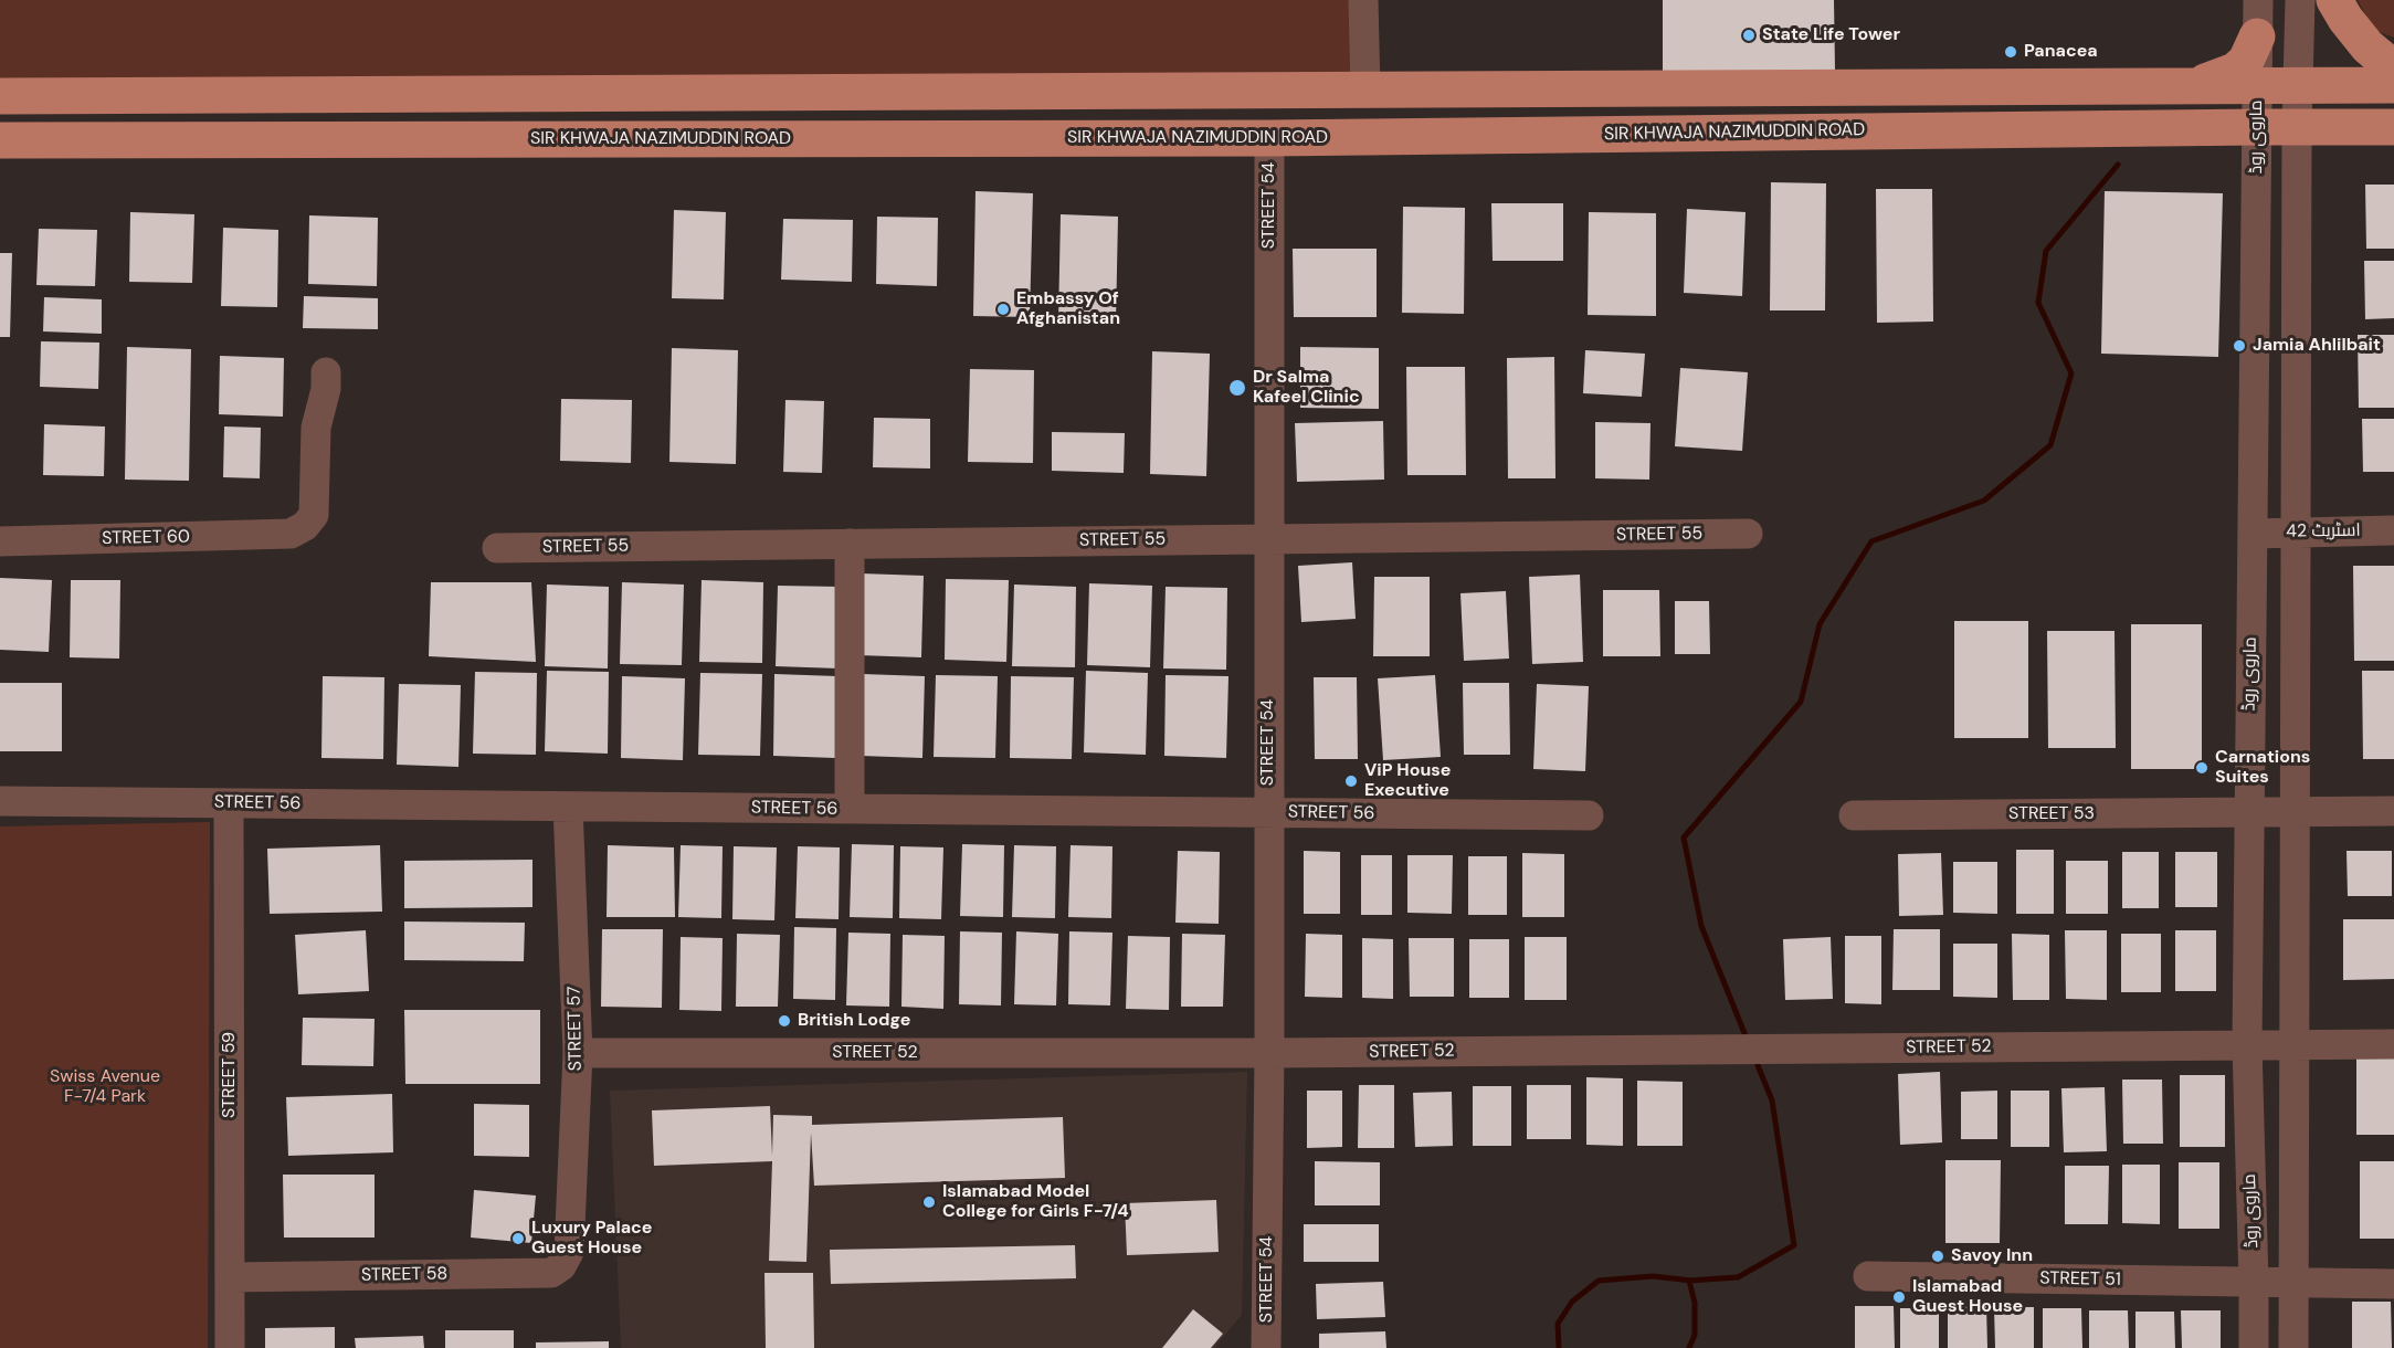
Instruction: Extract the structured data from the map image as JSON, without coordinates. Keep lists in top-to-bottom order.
{
  "streets": {
    "main road": ["SIR KHWAJA NAZIMUDDIN ROAD"],
    "street": [
      "ماروی روڈ",
      "STREET 54",
      "اسٹریٹ 42",
      "STREET 55",
      "STREET 60",
      "STREET 56",
      "STREET 53",
      "STREET 57",
      "STREET 52",
      "STREET 59",
      "STREET 58",
      "STREET 51"
    ]
  },
  "crossings": [
    ["SIR KHWAJA NAZIMUDDIN ROAD", "ماروی روڈ"],
    ["SIR KHWAJA NAZIMUDDIN ROAD", "STREET 54"],
    ["ماروی روڈ", "اسٹریٹ 42"],
    ["ماروی روڈ", "STREET 53"],
    ["ماروی روڈ", "STREET 52"],
    ["ماروی روڈ", "STREET 51"],
    ["STREET 54", "STREET 55"],
    ["STREET 54", "STREET 56"],
    ["STREET 54", "STREET 52"],
    ["STREET 56", "STREET 57"],
    ["STREET 56", "STREET 59"],
    ["STREET 57", "STREET 52"],
    ["STREET 57", "STREET 58"],
    ["STREET 59", "STREET 58"]
  ],
  "parks": ["Swiss Avenue F-7/4 Park"],
  "places": [
    "State Life Tower",
    "Panacea",
    "Embassy Of Afghanistan",
    "Jamia Ahlilbait",
    "Dr Salma Kafeel Clinic",
    "Carnations Suites",
    "ViP House Executive",
    "British Lodge",
    "Islamabad Model College for Girls F-7/4",
    "Luxury Palace Guest House",
    "Savoy Inn",
    "Islamabad Guest House"
  ]
}
